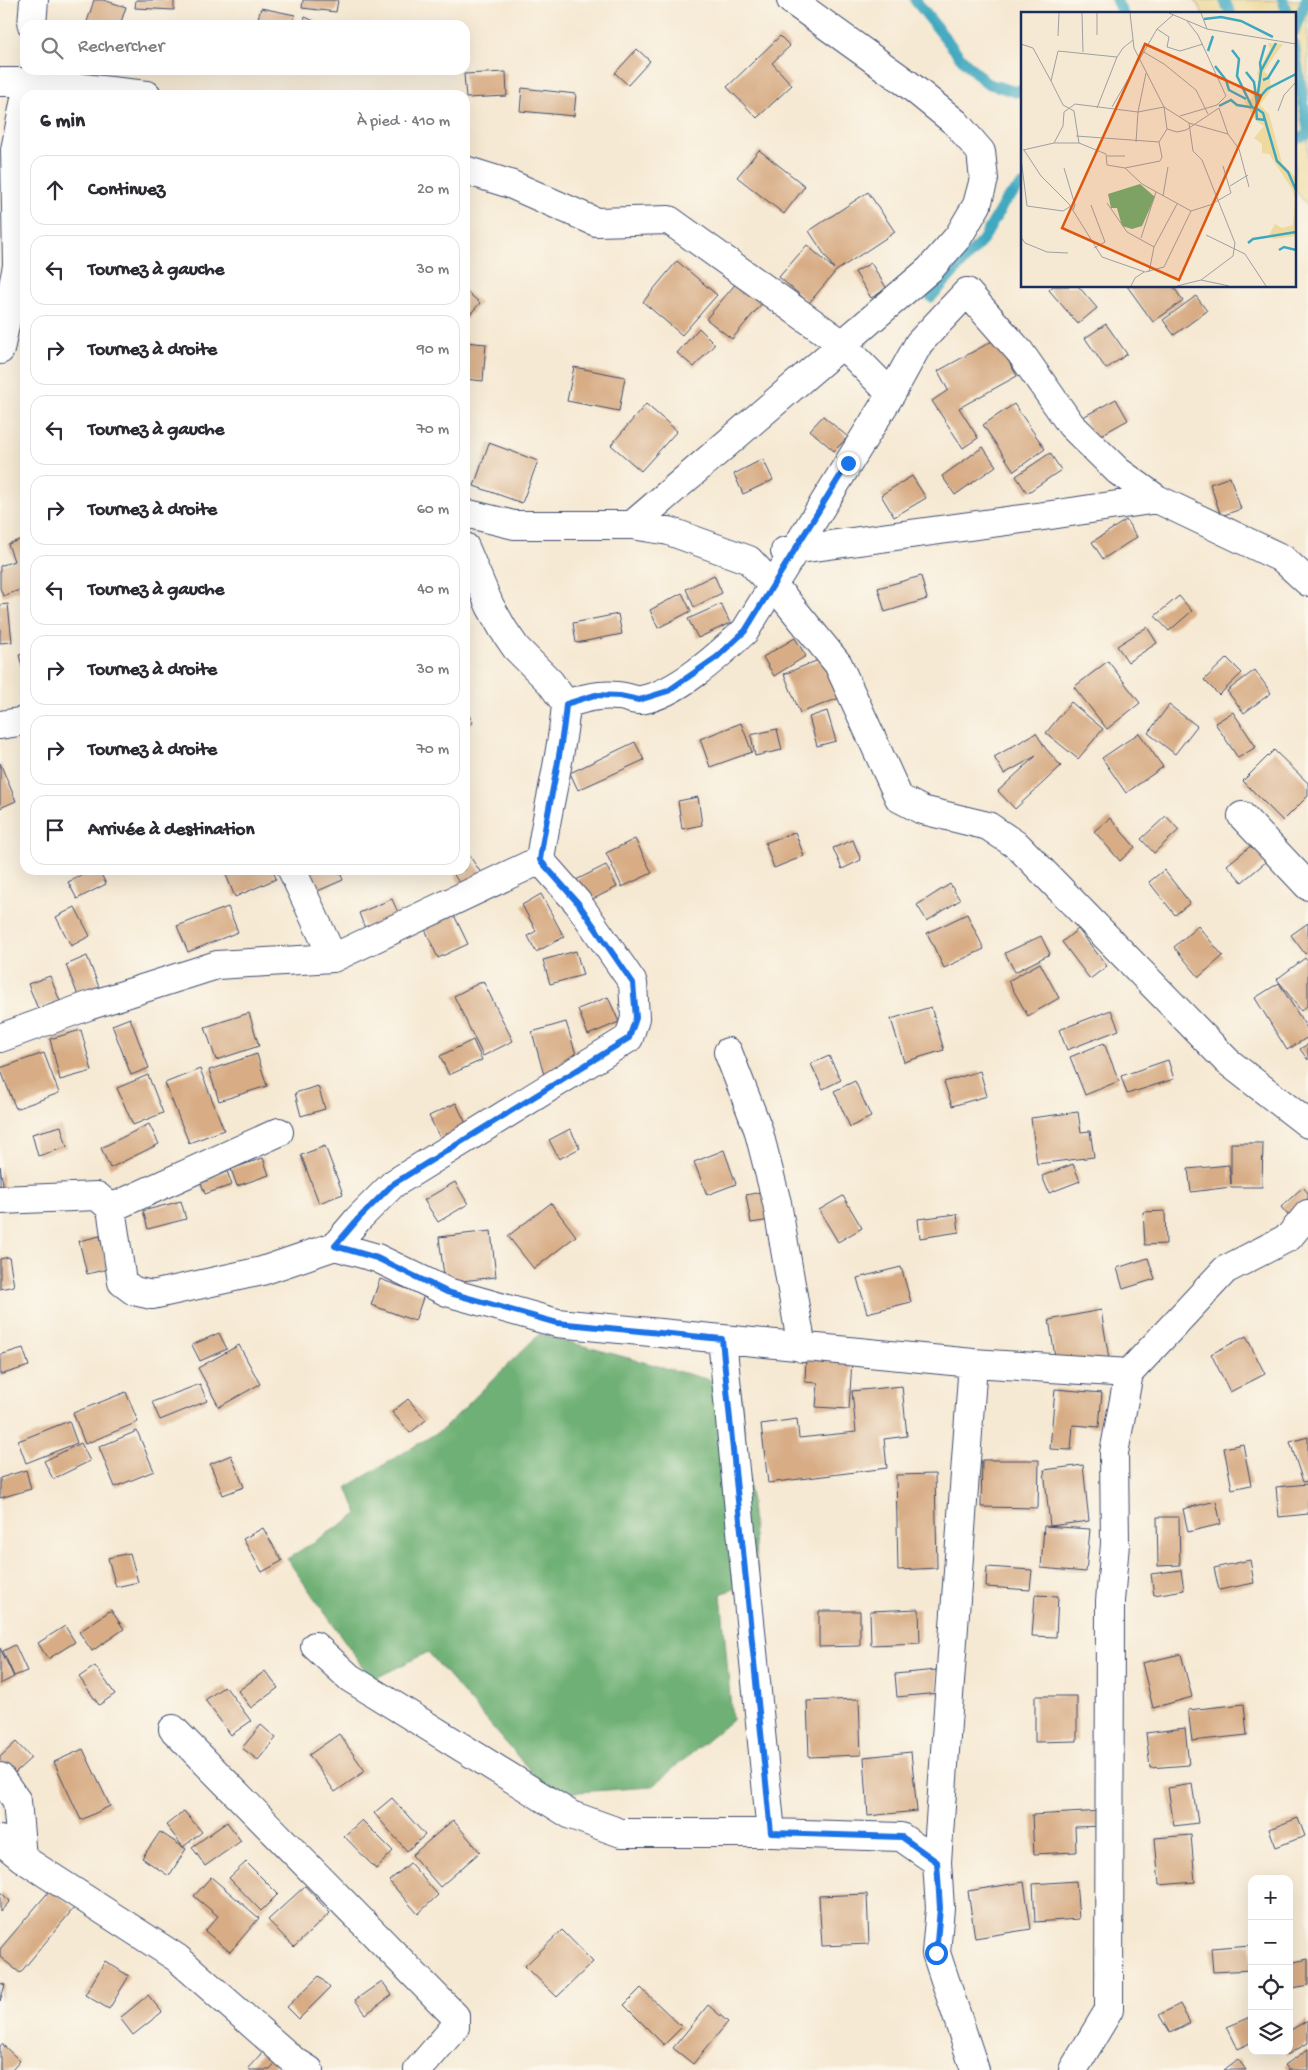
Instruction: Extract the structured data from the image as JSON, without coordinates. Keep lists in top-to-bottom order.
{
  "page": {
    "search": "Rechercher",
    "heading": ["6 min", "À pied · 410 m"],
    "list": [
      ["Continuez", "20 m"],
      ["Tournez à gauche", "30 m"],
      ["Tournez à droite", "90 m"],
      ["Tournez à gauche", "70 m"],
      ["Tournez à droite", "60 m"],
      ["Tournez à gauche", "40 m"],
      ["Tournez à droite", "30 m"],
      ["Tournez à droite", "70 m"],
      "Arrivée à destination"
    ],
    "map_buttons": ["+", "−"]
  }
}
